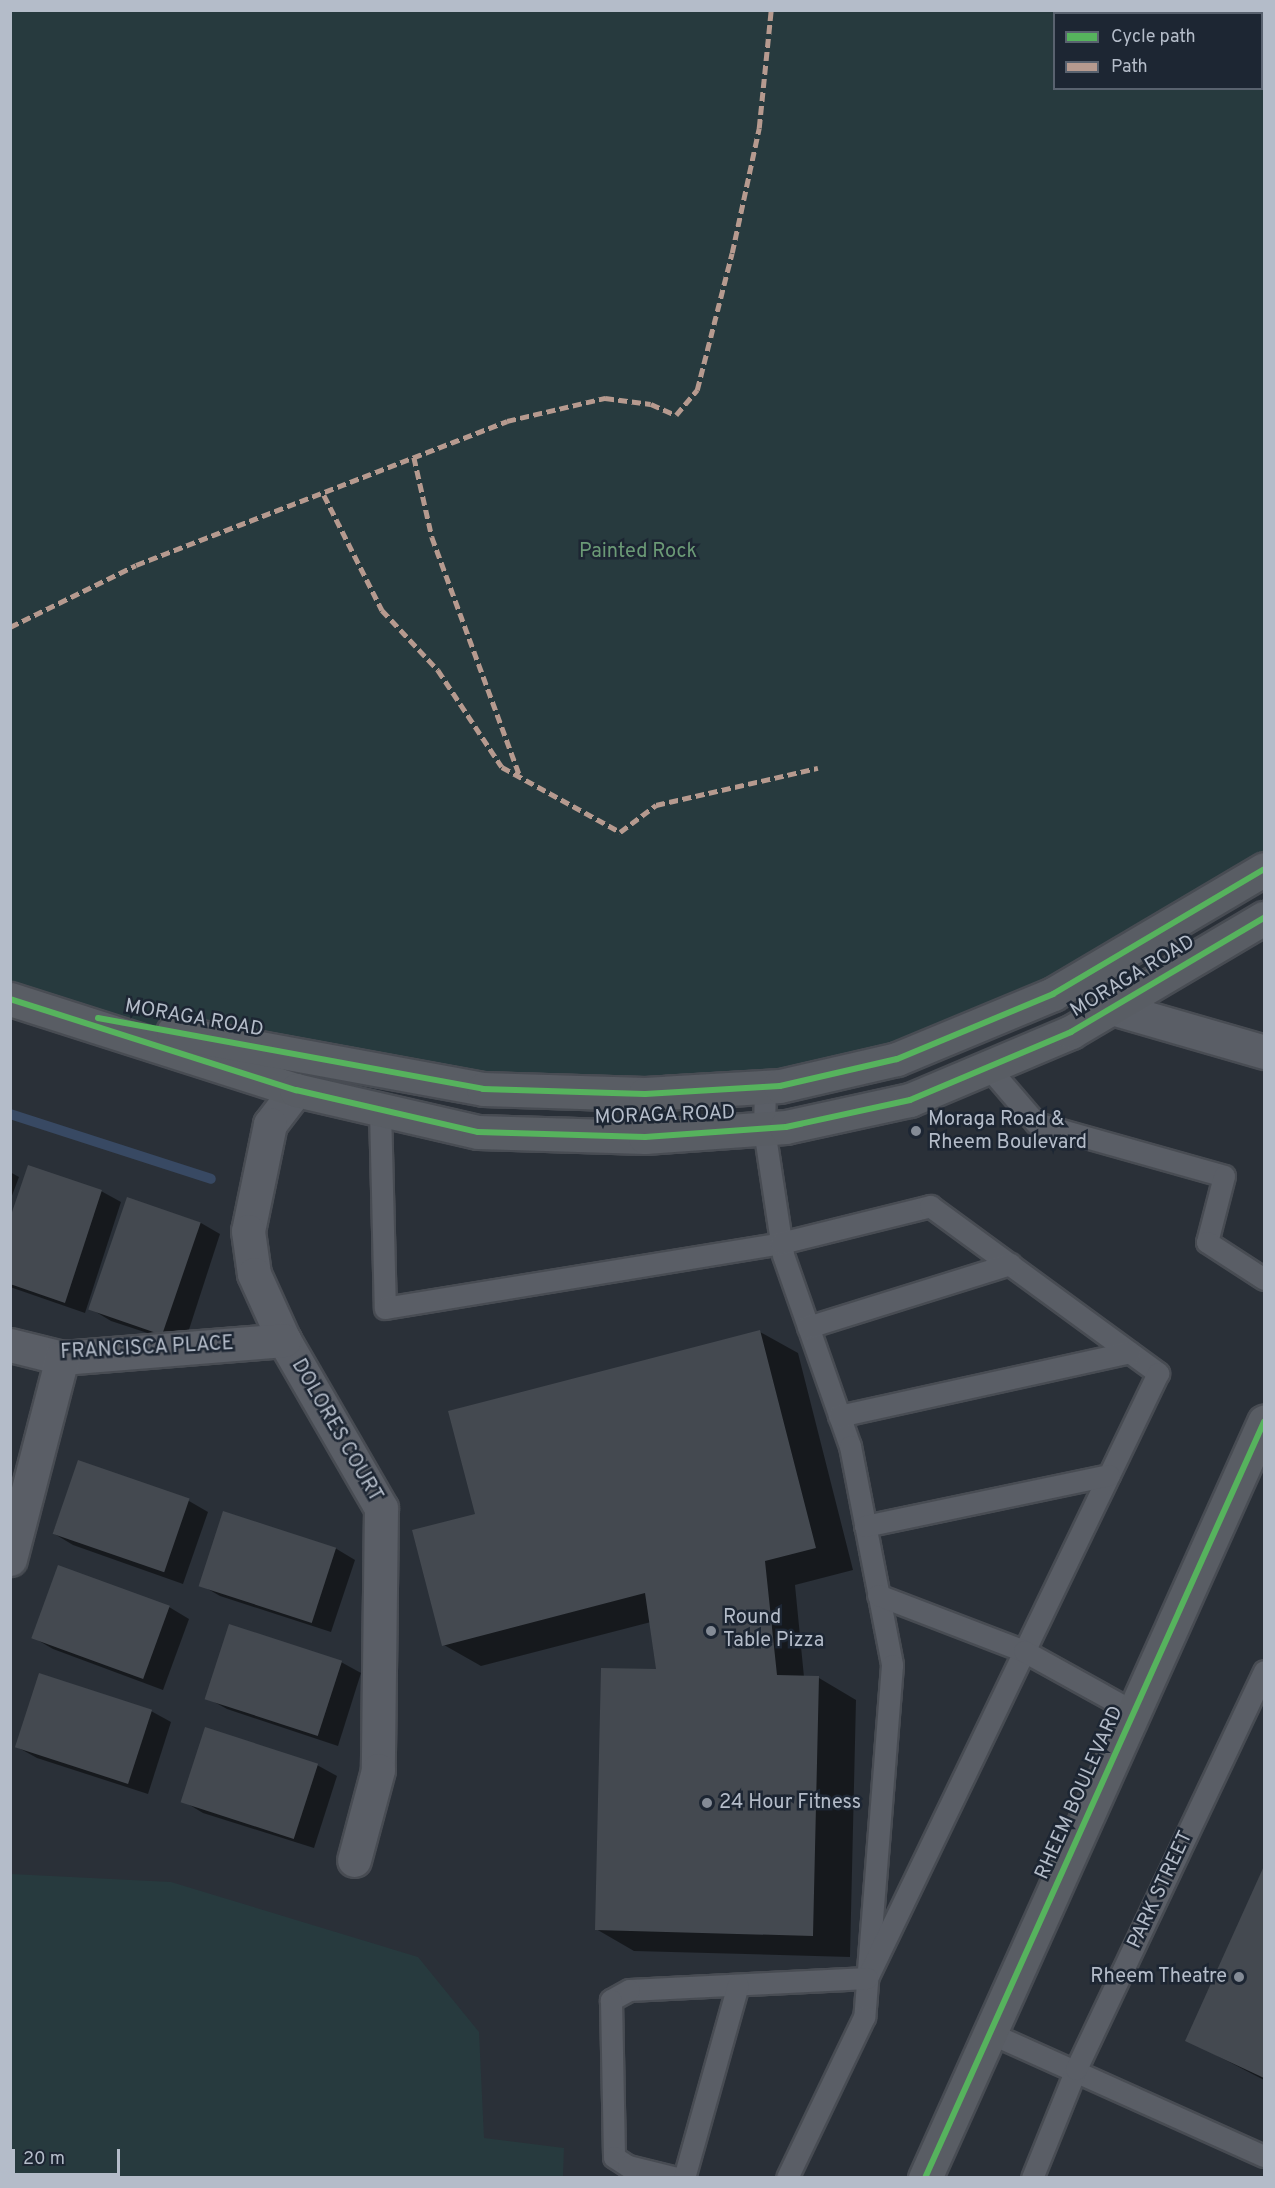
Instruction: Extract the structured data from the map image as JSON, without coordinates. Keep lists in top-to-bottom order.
{
  "streets": {
    "main road": ["MORAGA ROAD", "RHEEM BOULEVARD"],
    "street": ["FRANCISCA PLACE", "DOLORES COURT"],
    "lane": ["PARK STREET"]
  },
  "crossings": [
    ["MORAGA ROAD", "DOLORES COURT"],
    ["FRANCISCA PLACE", "DOLORES COURT"]
  ],
  "parks": ["Painted Rock"],
  "places": [
    "Moraga Road & Rheem Boulevard",
    "Round Table Pizza",
    "24 Hour Fitness",
    "Rheem Theatre"
  ],
  "legend": ["Cycle path", "Path"],
  "scale_bar": "20 m"
}
